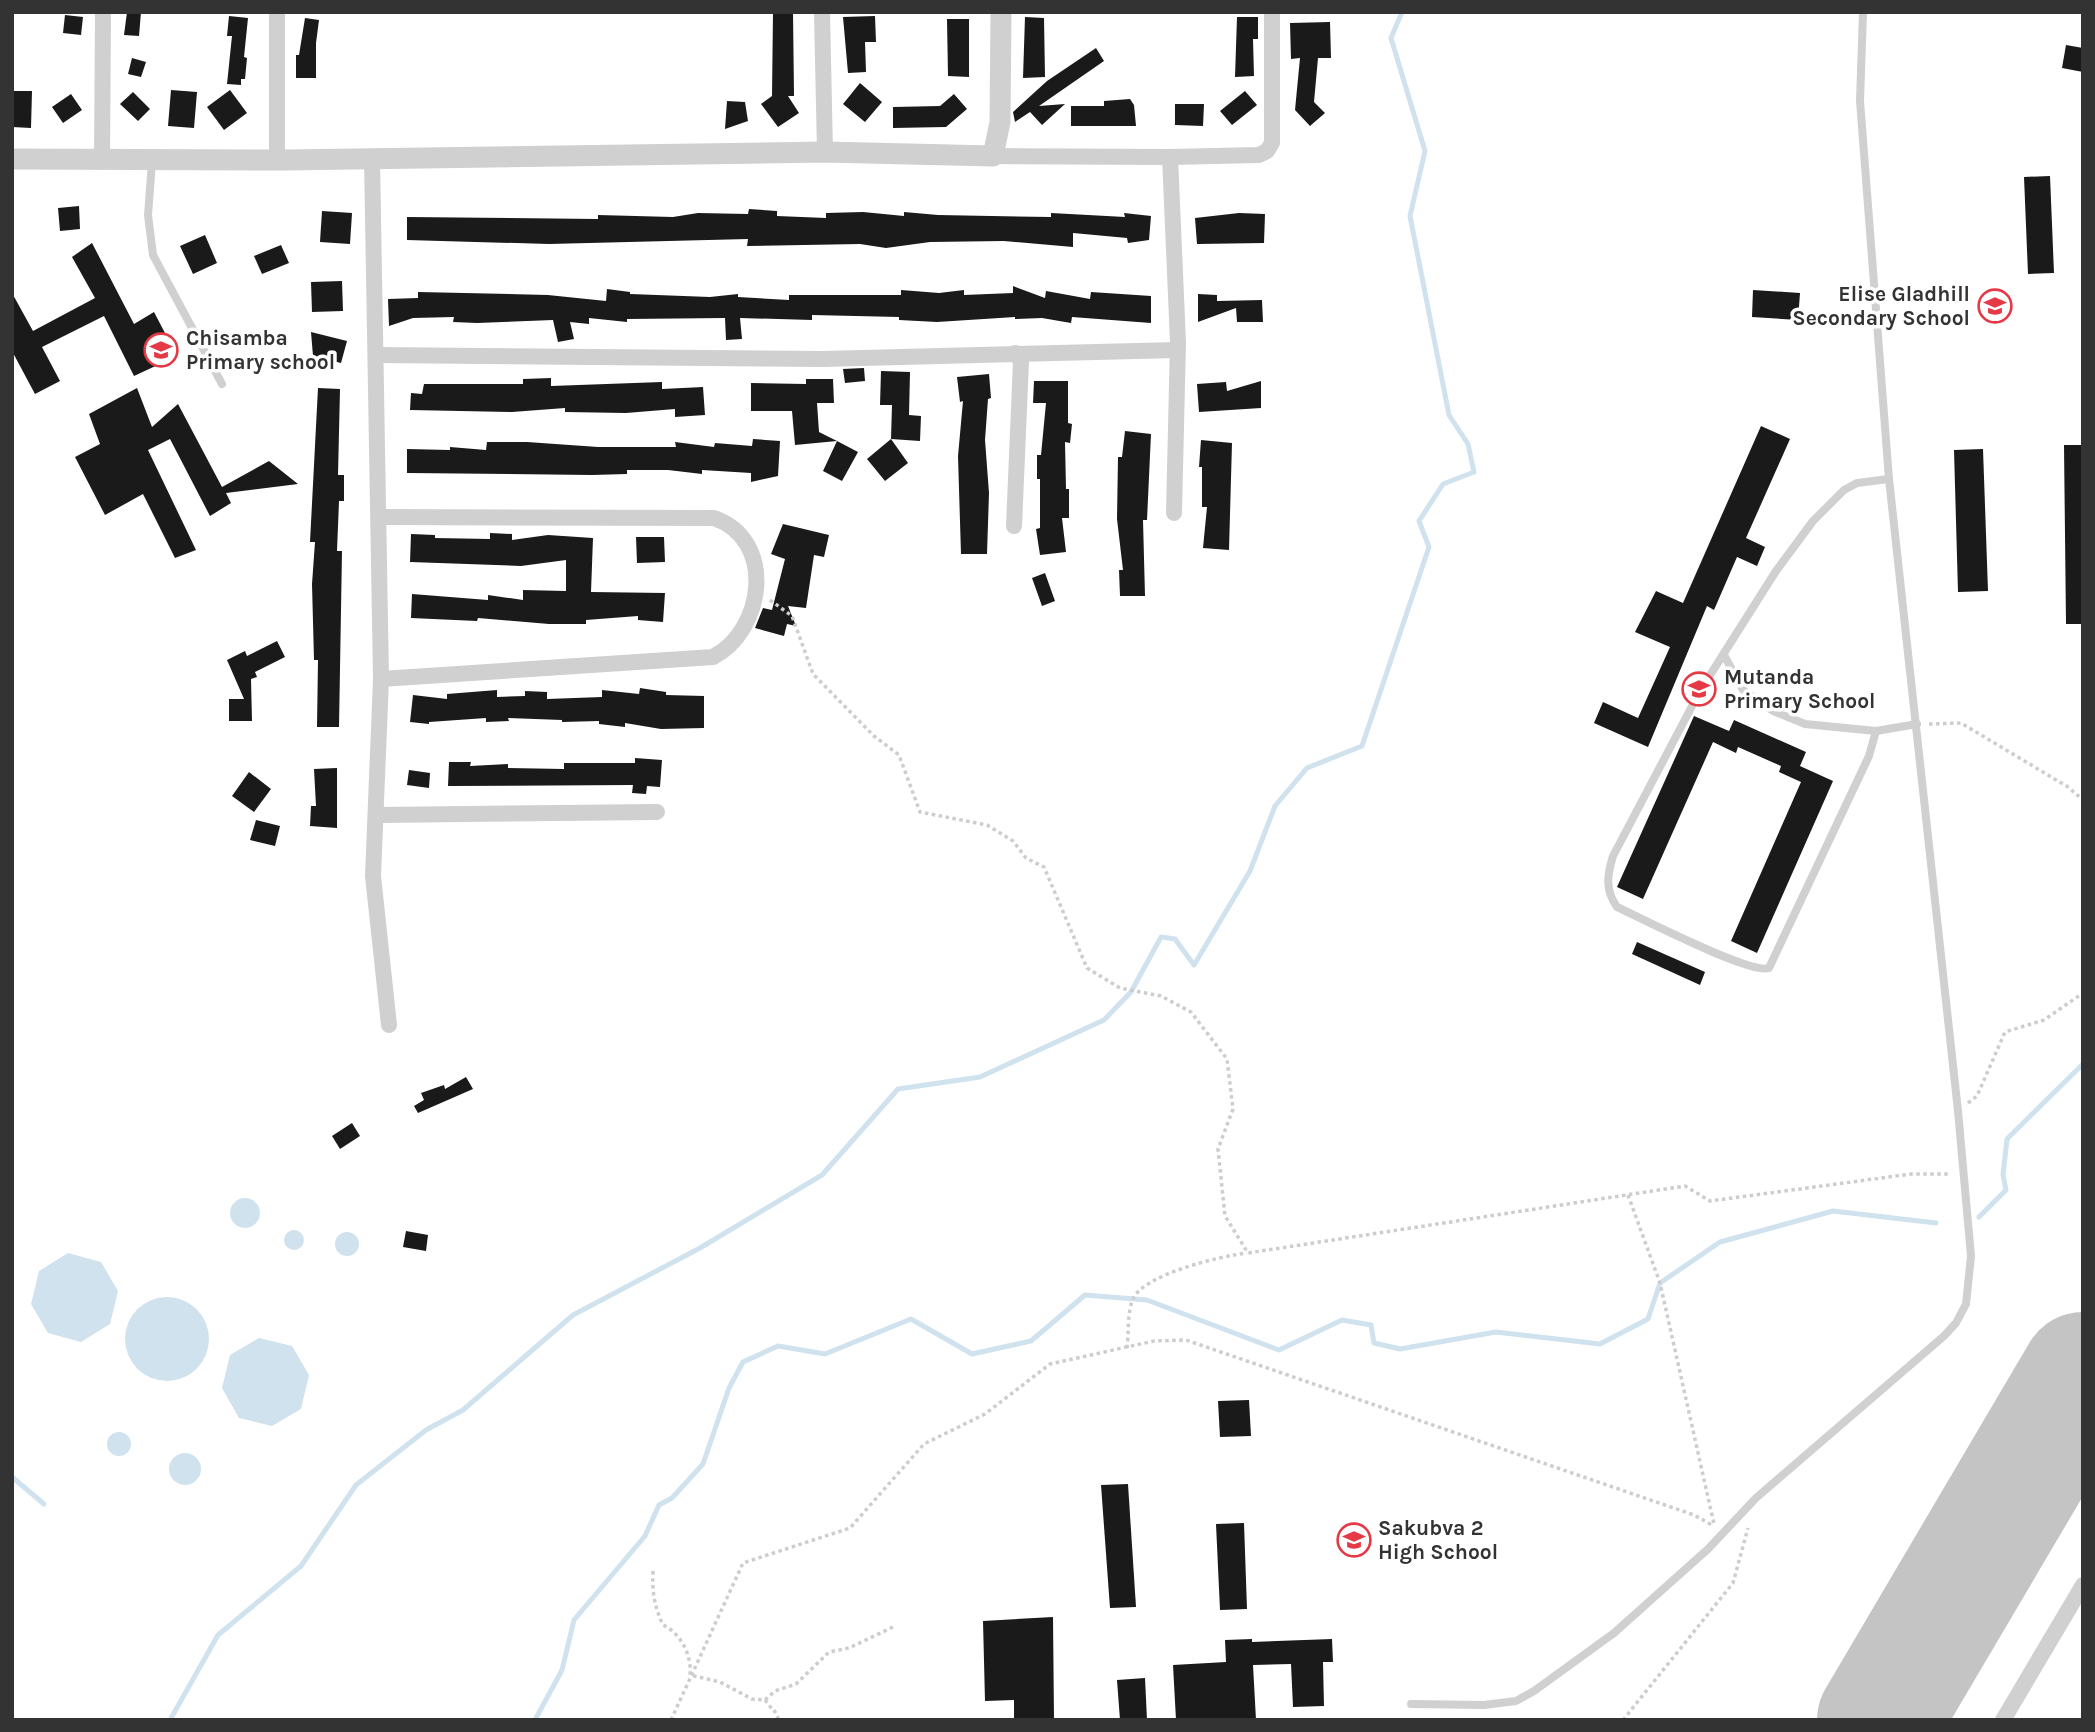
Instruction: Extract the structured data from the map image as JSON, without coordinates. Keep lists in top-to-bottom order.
{
  "places": {
    "school or university": [
      "Elise Gladhill Secondary School",
      "Chisamba Primary school",
      "Mutanda Primary School",
      "Sakubva 2 High School"
    ]
  }
}
